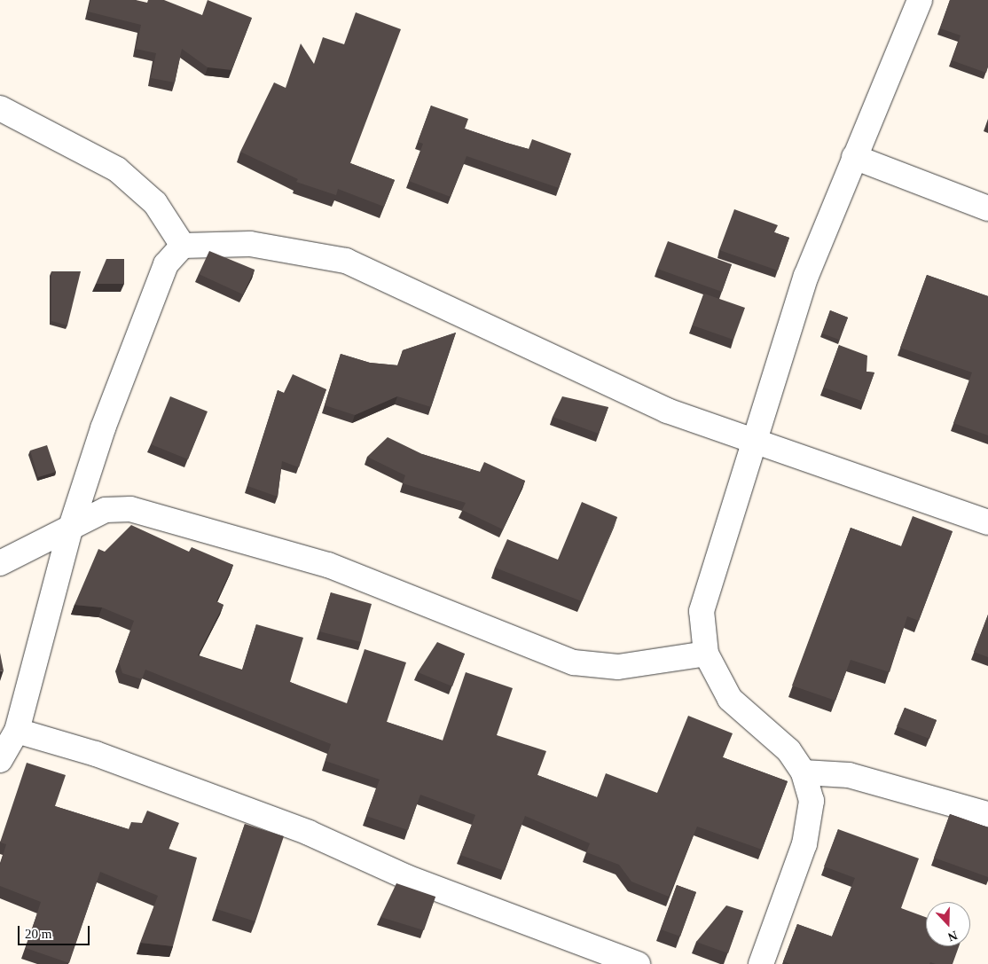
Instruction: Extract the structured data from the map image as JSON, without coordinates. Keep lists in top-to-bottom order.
{
  "scale_bar": "20 m",
  "north": "bottom"
}
